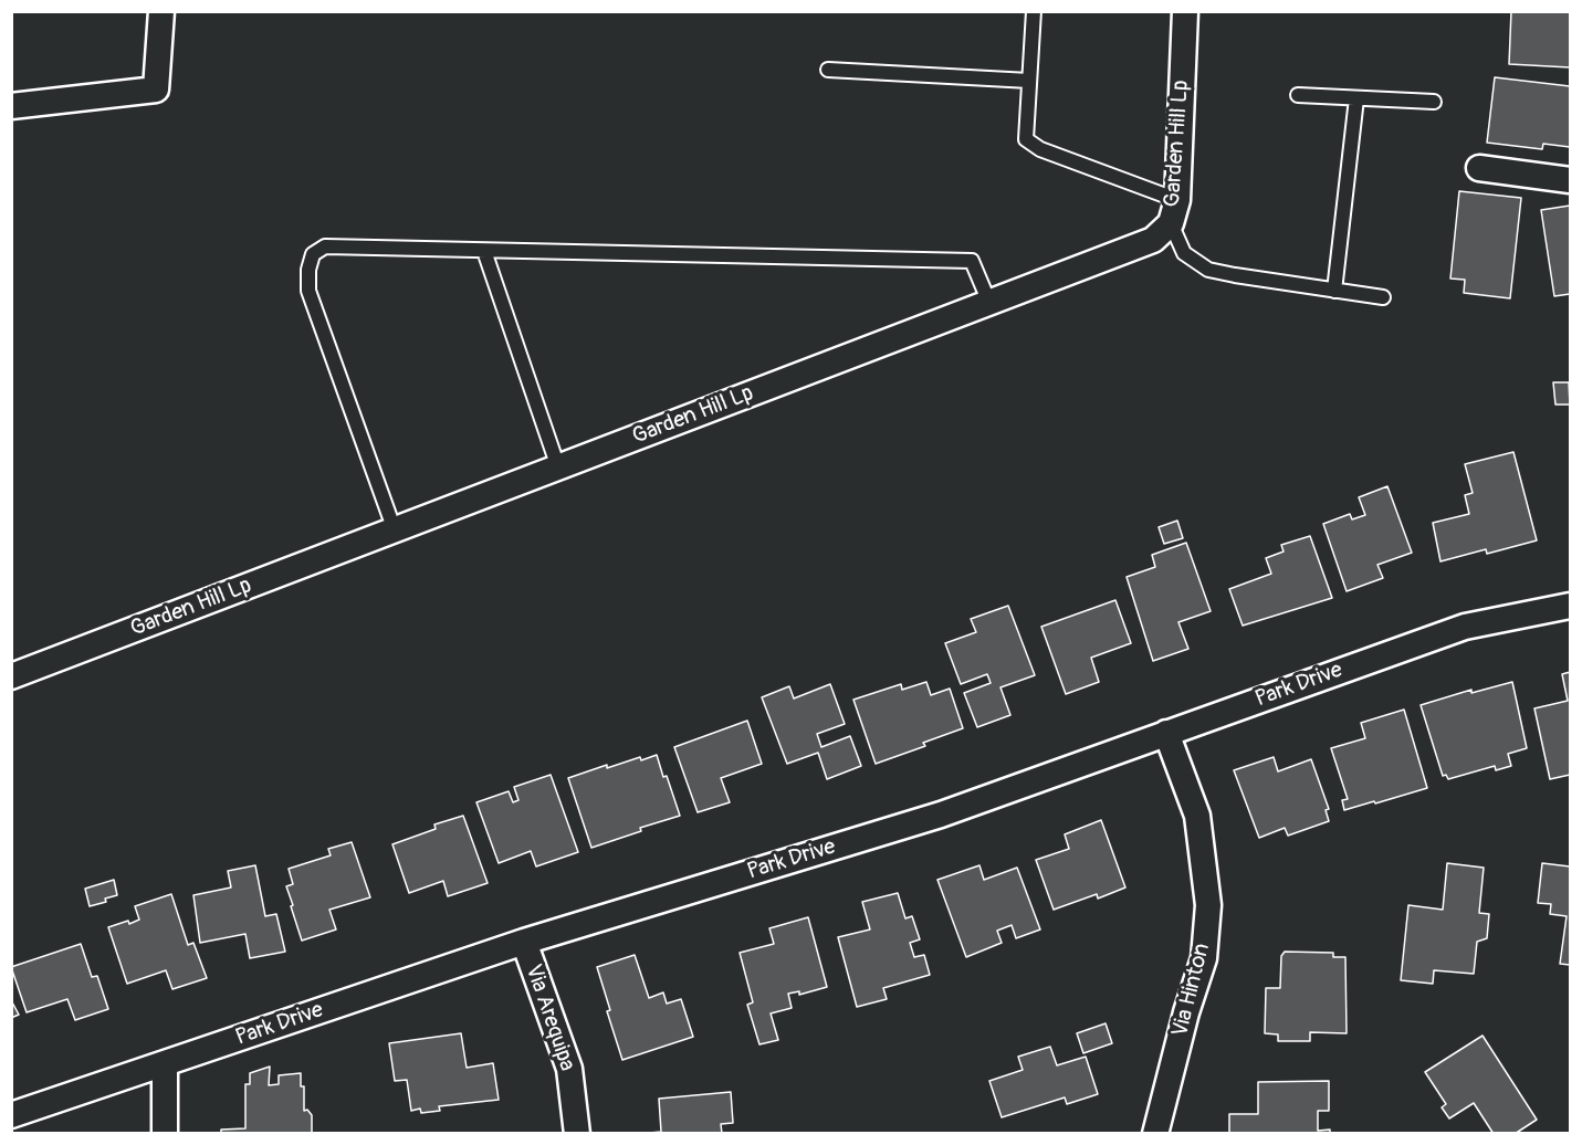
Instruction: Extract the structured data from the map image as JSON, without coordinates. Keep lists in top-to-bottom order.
{
  "streets": {
    "street": [
      "Garden Hill Lp",
      "Park Drive",
      "Via Hinton",
      "Via Arequipa"
    ]
  },
  "crossings": [
    ["Park Drive", "Via Hinton"],
    ["Park Drive", "Via Arequipa"]
  ]
}
